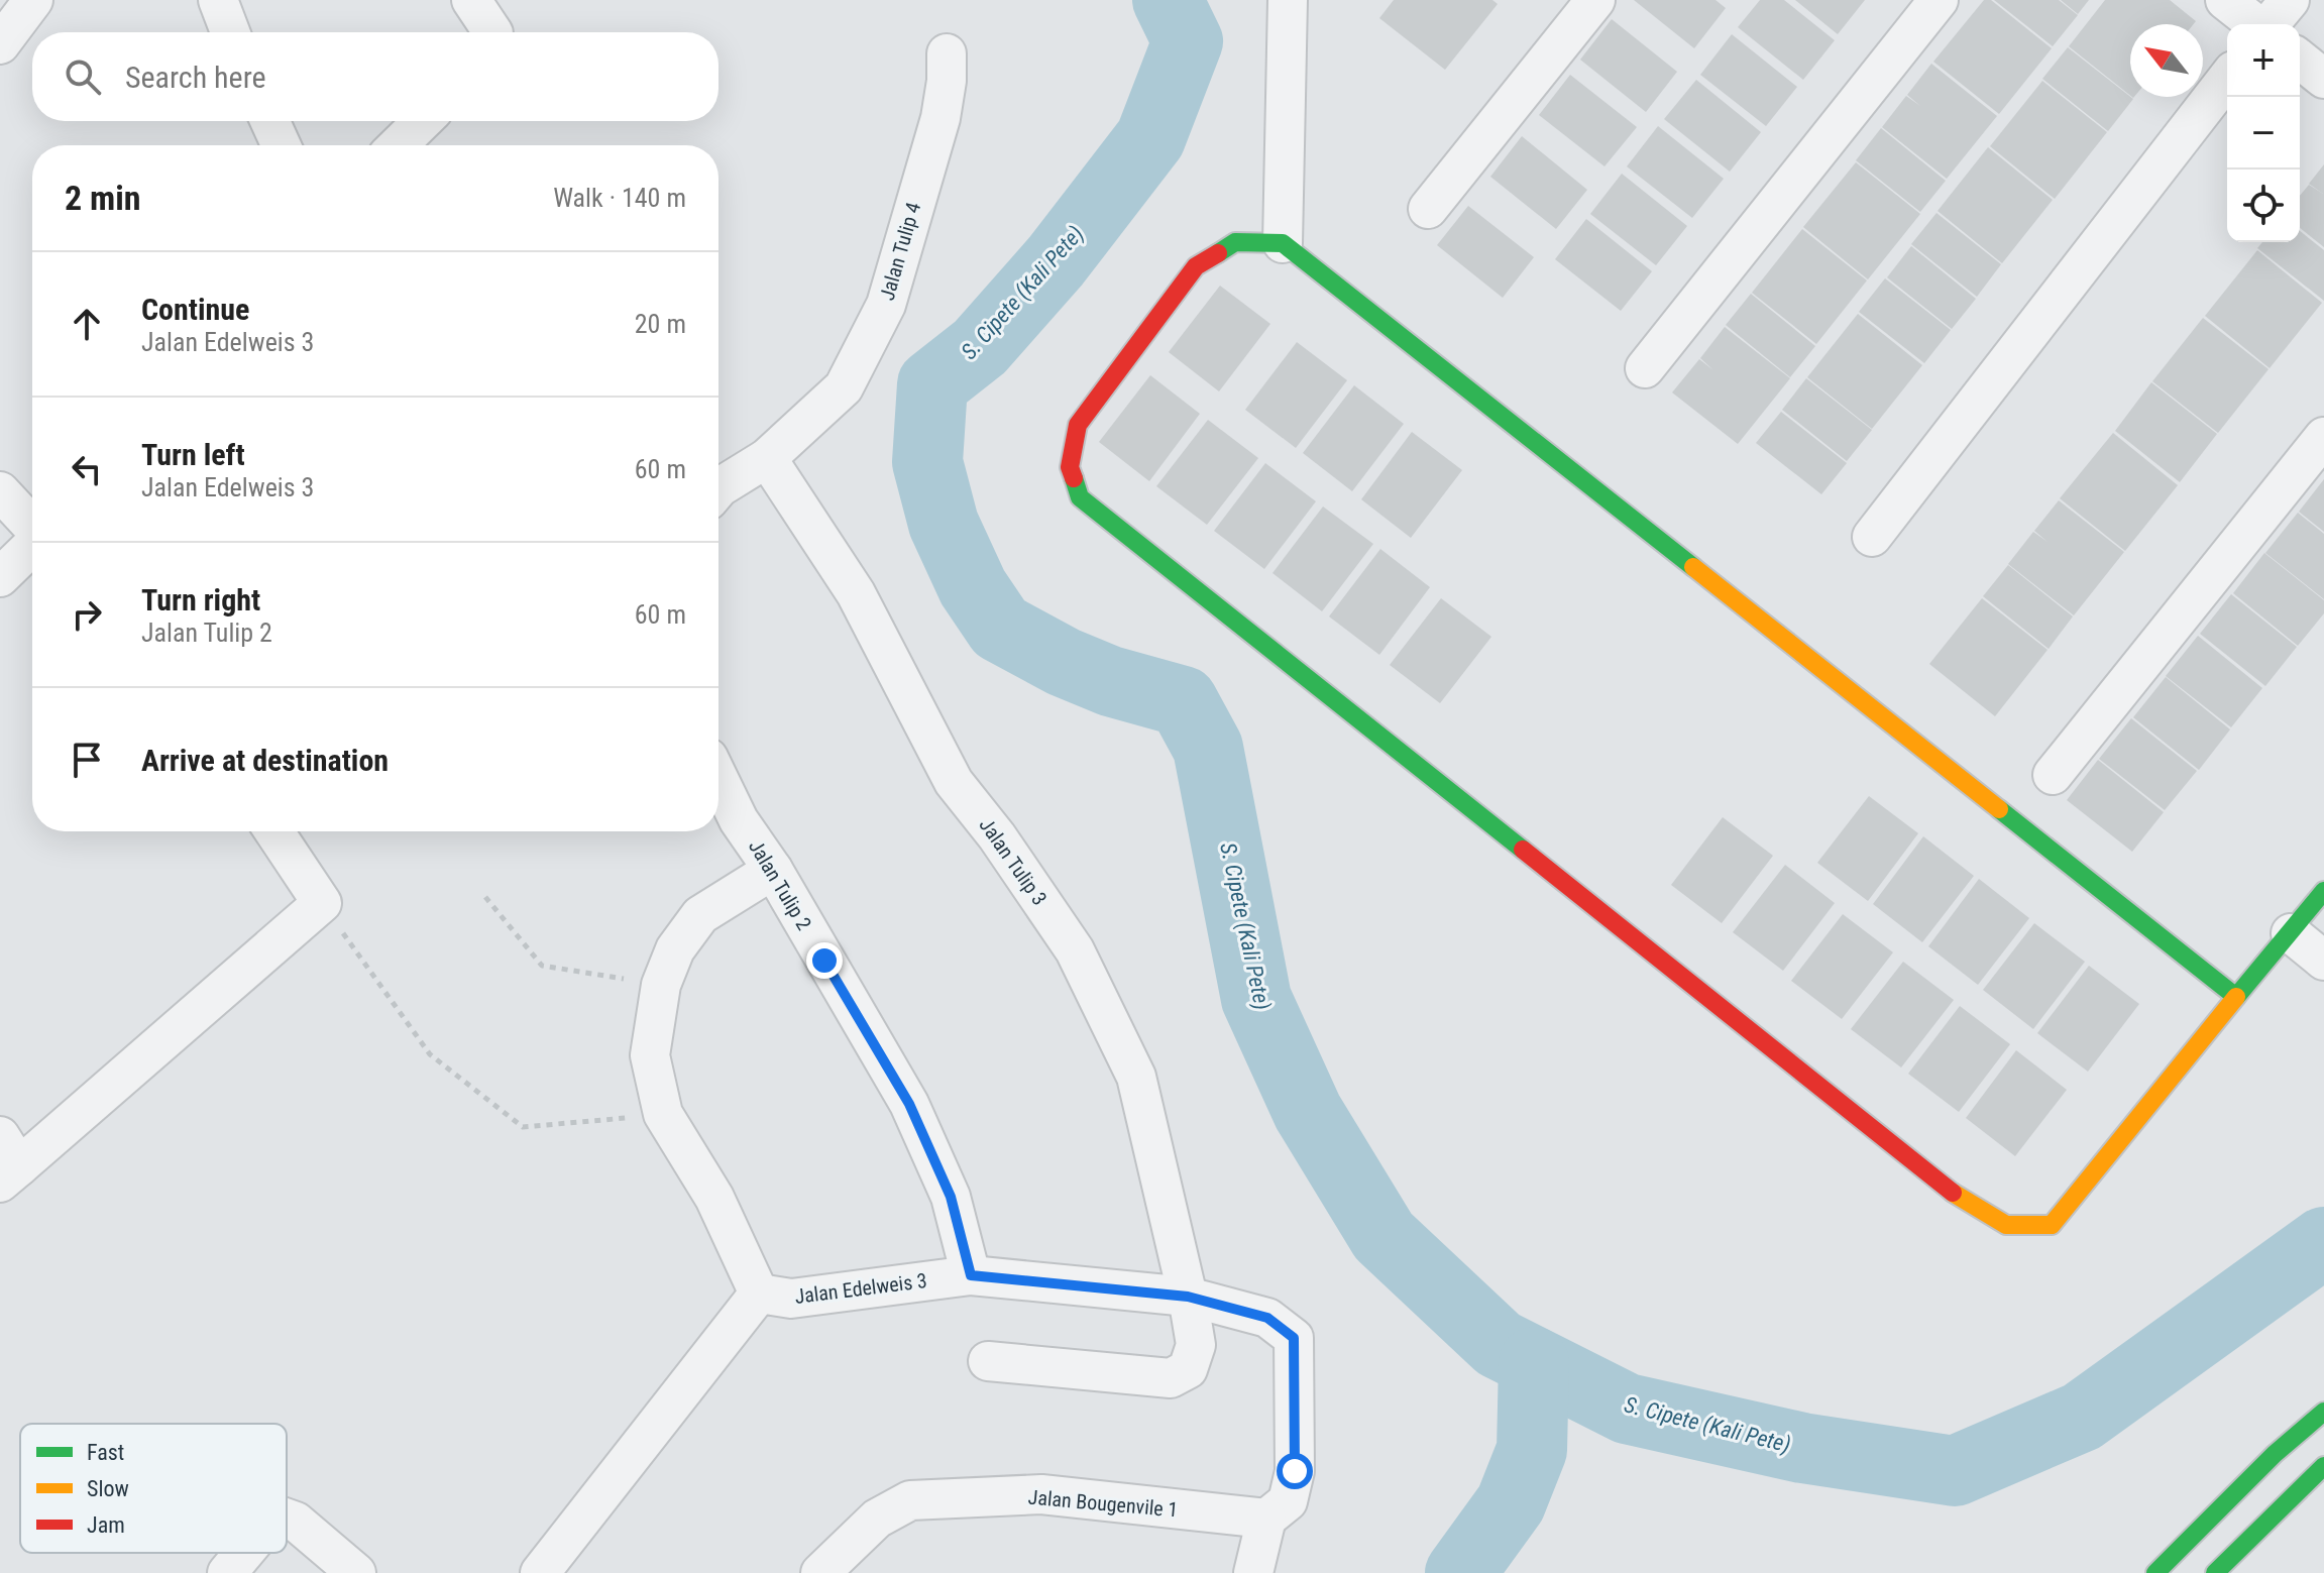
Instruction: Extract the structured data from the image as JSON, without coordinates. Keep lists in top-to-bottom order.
{
  "streets": {
    "street": [
      "Jalan Tulip 4",
      "Jalan Tulip 3",
      "Jalan Tulip 2",
      "Jalan Edelweis 3",
      "Jalan Bougenvile 1"
    ]
  },
  "crossings": [
    ["Jalan Tulip 4", "Jalan Tulip 3"],
    ["Jalan Tulip 3", "Jalan Edelweis 3"],
    ["Jalan Tulip 2", "Jalan Edelweis 3"],
    ["Jalan Edelweis 3", "Jalan Bougenvile 1"]
  ],
  "water": ["S. Cipete (Kali Pete)"],
  "legend": ["Fast", "Slow", "Jam"],
  "north": "top left",
  "page": {
    "map_buttons": ["+", "−"],
    "search": "Search here",
    "heading": ["2 min", "Walk · 140 m"],
    "list": [
      ["Continue", "Jalan Edelweis 3", "20 m"],
      ["Turn left", "Jalan Edelweis 3", "60 m"],
      ["Turn right", "Jalan Tulip 2", "60 m"],
      "Arrive at destination"
    ]
  }
}
